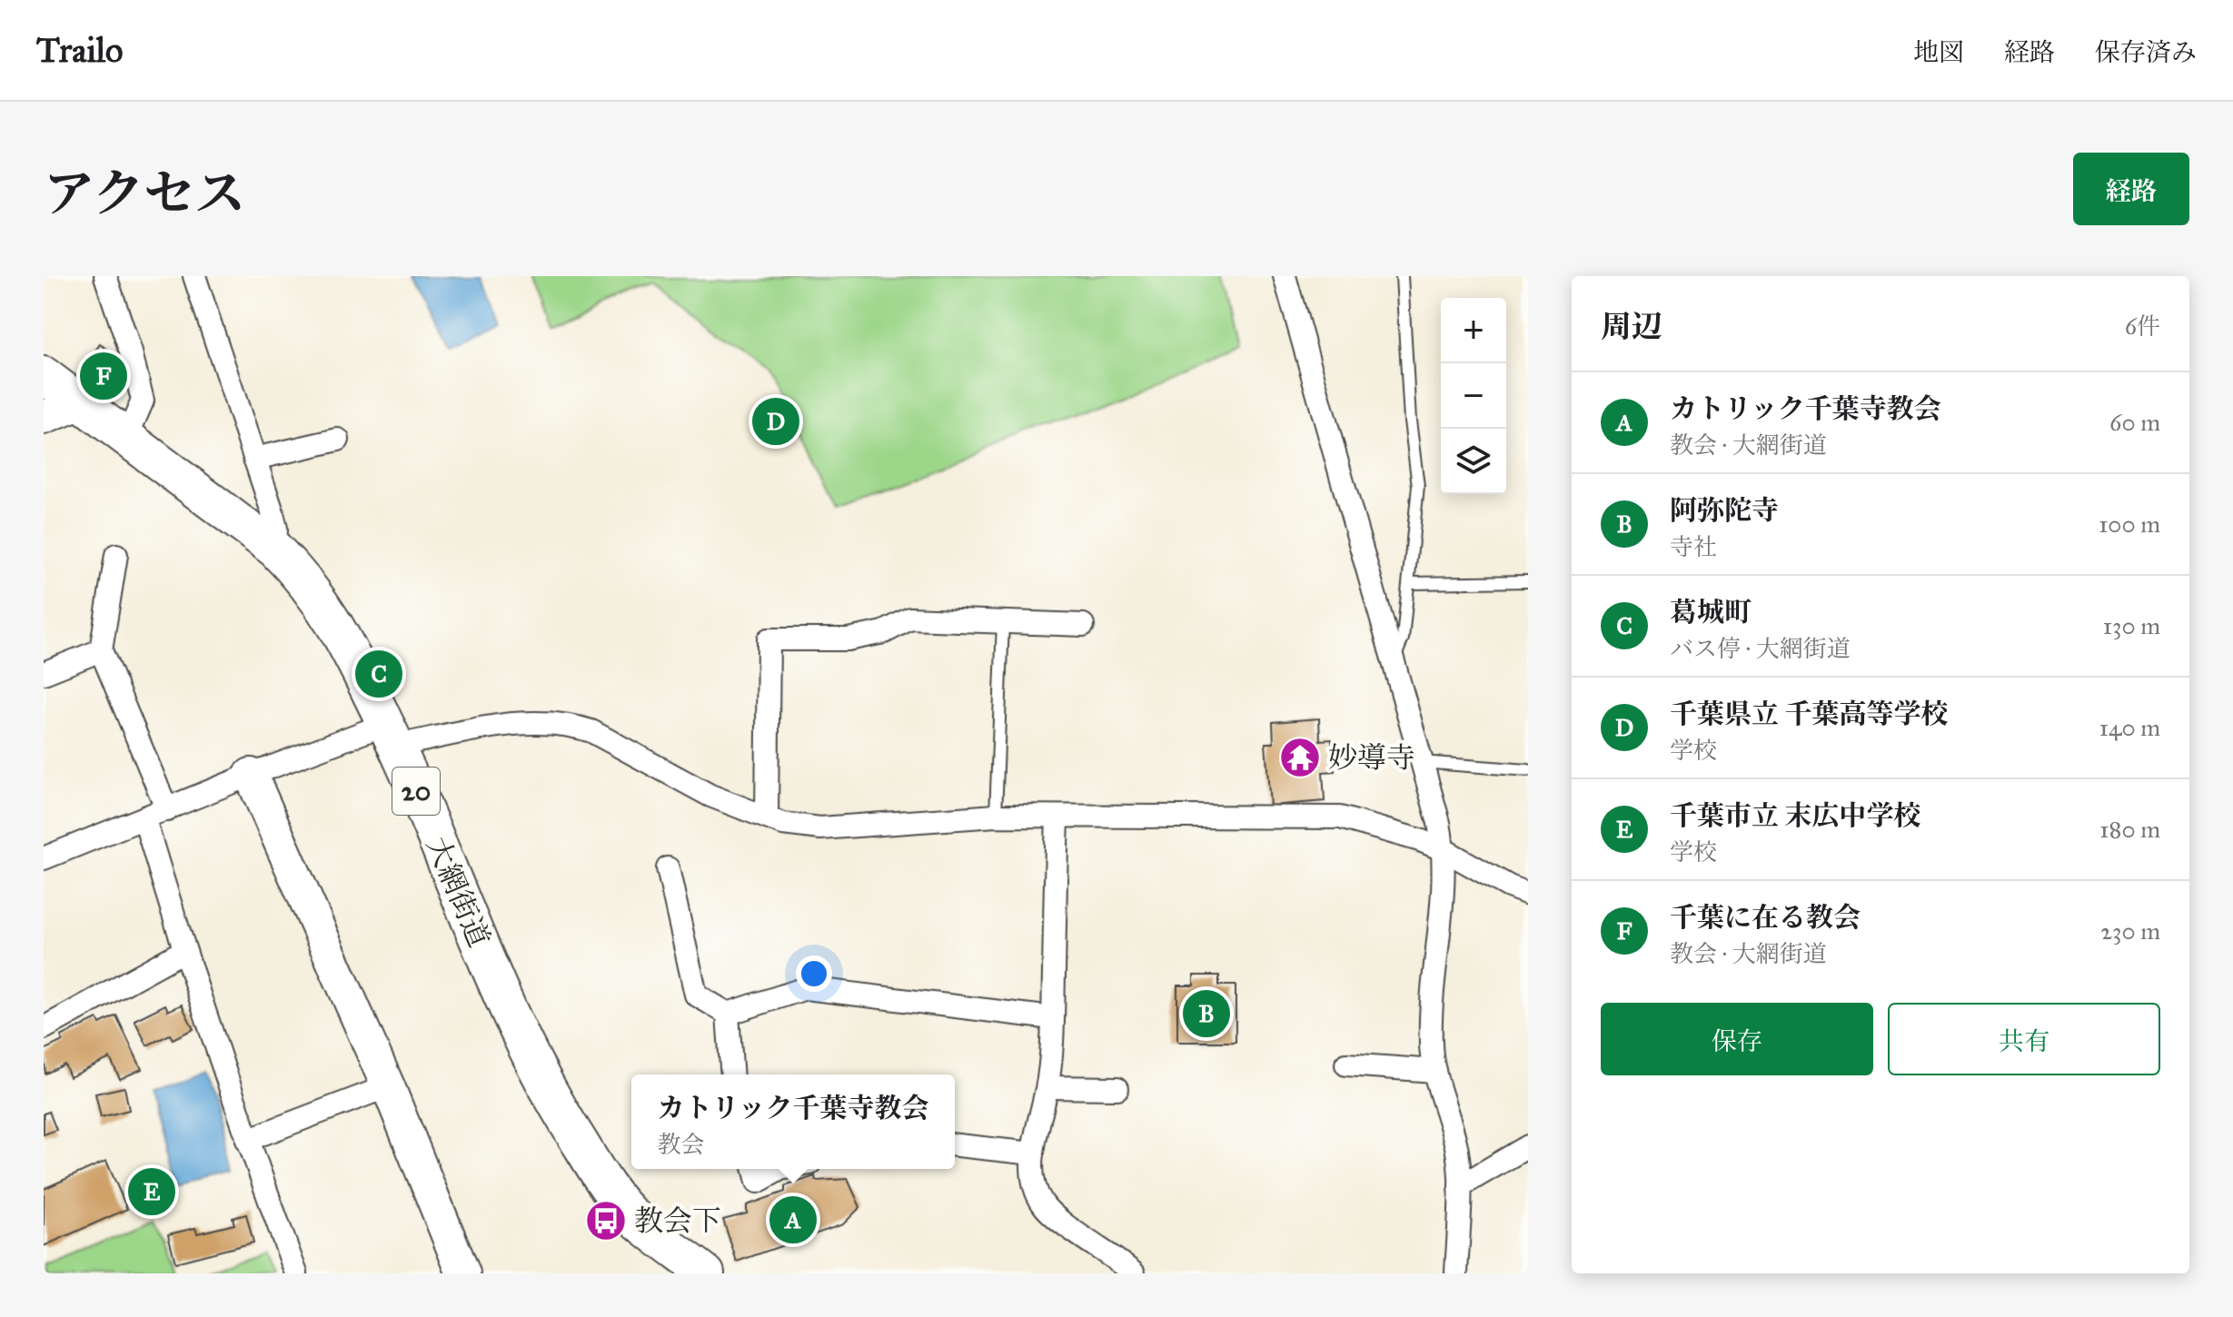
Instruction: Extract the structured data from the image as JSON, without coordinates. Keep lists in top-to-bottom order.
{
  "streets": {
    "main road": ["20", "大網街道"]
  },
  "places": {
    "temple": ["妙導寺"],
    "bus stop": ["教会下"]
  },
  "page": {
    "header": "Trailo",
    "nav": ["地図", "経路", "保存済み"],
    "title": "アクセス",
    "buttons": [
      "経路",
      ["保存", "共有"]
    ],
    "heading": ["周辺", "6件"],
    "map_buttons": ["+", "−"],
    "pins": [
      "F",
      "D",
      "C",
      "B",
      "E",
      "A"
    ],
    "list": [
      {
        "mark": "A",
        "name": "カトリック千葉寺教会",
        "note": "教会 · 大網街道",
        "value": "60 m"
      },
      {
        "mark": "B",
        "name": "阿弥陀寺",
        "note": "寺社",
        "value": "100 m"
      },
      {
        "mark": "C",
        "name": "葛城町",
        "note": "バス停 · 大網街道",
        "value": "130 m"
      },
      {
        "mark": "D",
        "name": "千葉県立 千葉高等学校",
        "note": "学校",
        "value": "140 m"
      },
      {
        "mark": "E",
        "name": "千葉市立 末広中学校",
        "note": "学校",
        "value": "180 m"
      },
      {
        "mark": "F",
        "name": "千葉に在る教会",
        "note": "教会 · 大網街道",
        "value": "230 m"
      }
    ],
    "popup": ["カトリック千葉寺教会", "教会"]
  }
}
